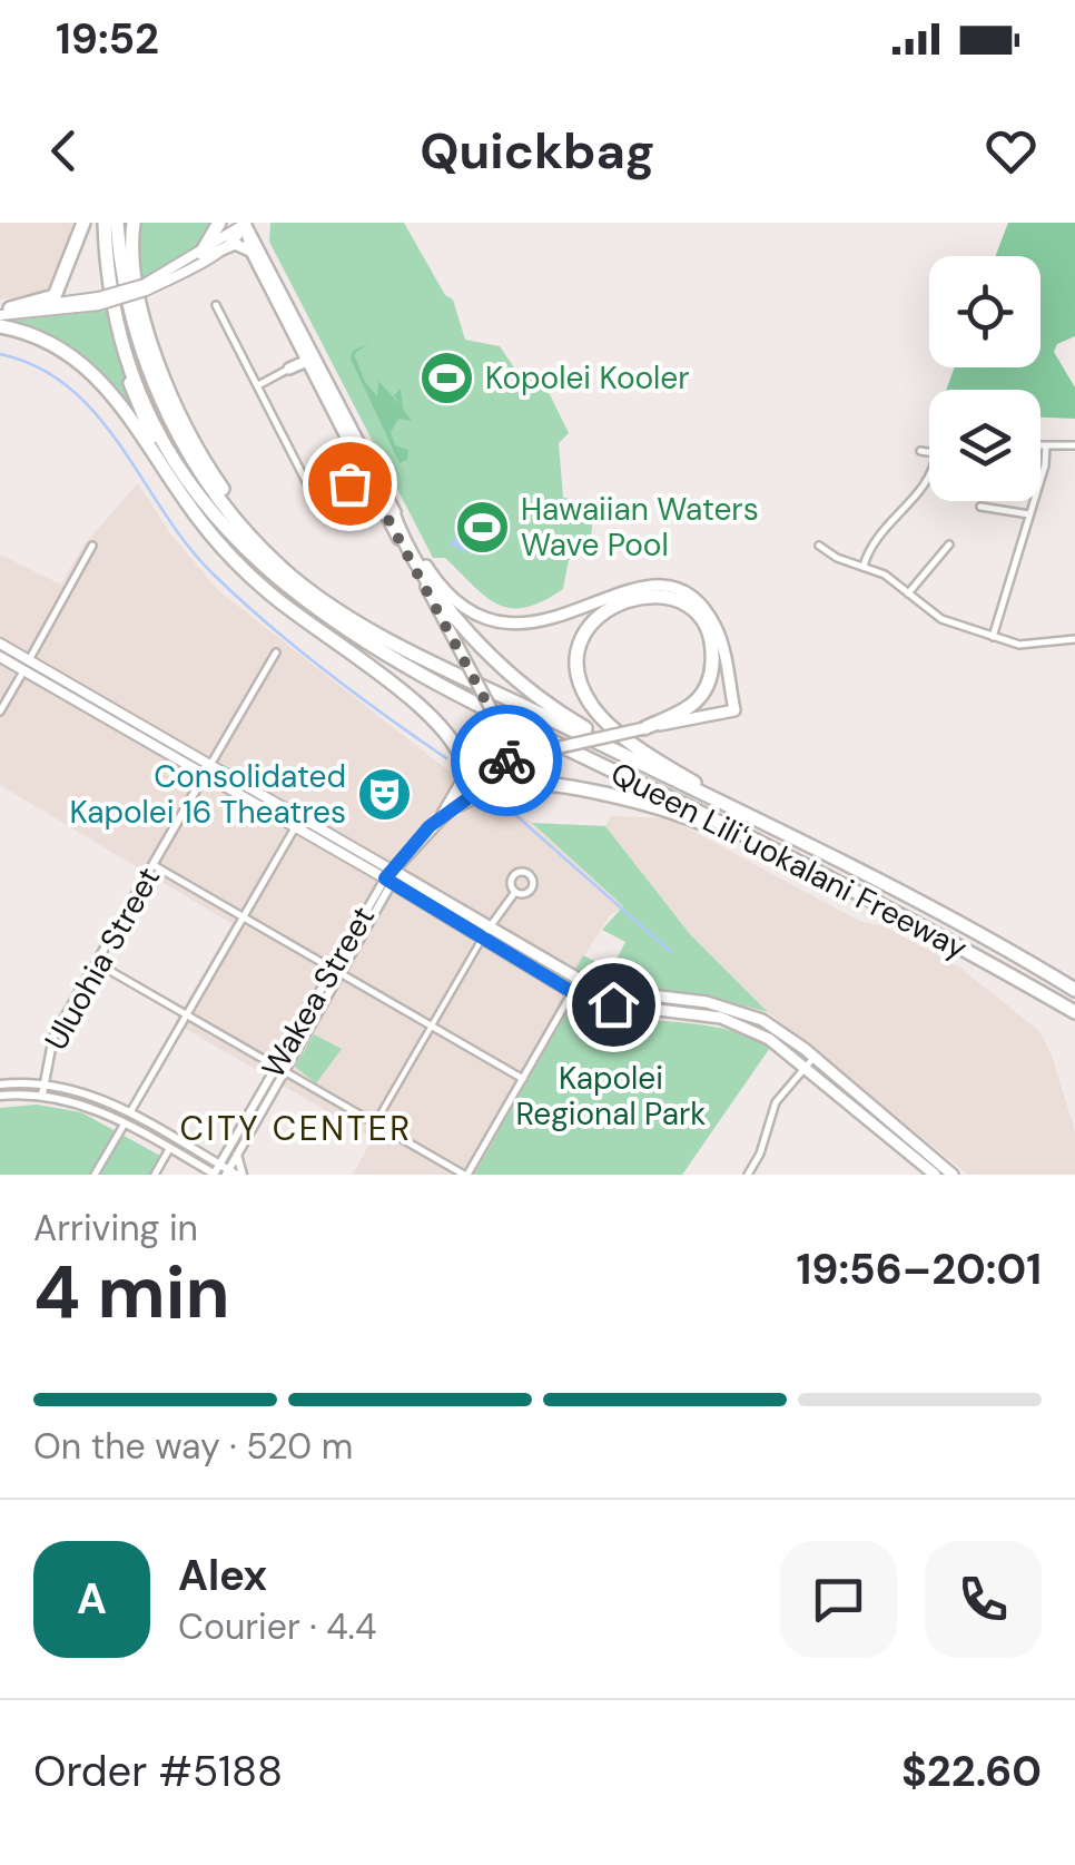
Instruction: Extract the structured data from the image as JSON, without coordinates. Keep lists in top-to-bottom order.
{
  "streets": {
    "highway": ["Queen Liliʻuokalani Freeway"],
    "main road": ["Wakea Street"],
    "street": ["Uluohia Street"]
  },
  "districts": ["CITY CENTER"],
  "parks": ["Kapolei Regional Park"],
  "places": {
    "sports": ["Kopolei Kooler", "Hawaiian Waters Wave Pool"],
    "theatre": ["Consolidated Kapolei 16 Theatres"]
  },
  "page": {
    "status": "19:52",
    "header": "Quickbag",
    "heading": ["4 min", "Arriving in", "19:56–20:01"],
    "panel": [
      "Alex",
      "Courier · 4.4",
      "Order #5188",
      "$22.60"
    ],
    "bar": "On the way · 520 m",
    "round": "A"
  }
}
